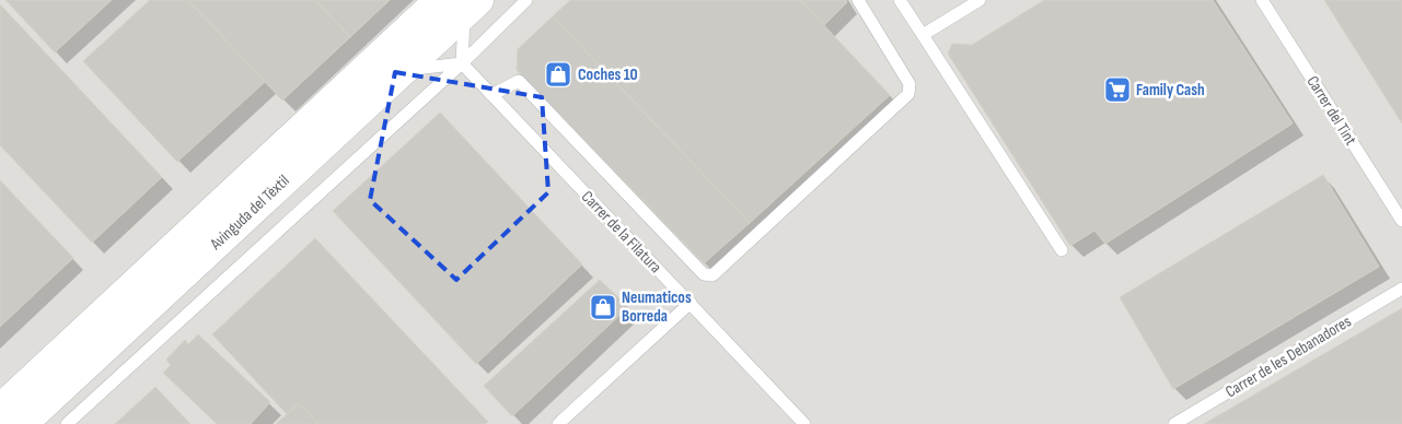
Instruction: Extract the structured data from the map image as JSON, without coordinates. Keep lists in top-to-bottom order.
{
  "streets": {
    "street": ["Avinguda del Tèxtil"],
    "lane": ["Carrer del Tint", "Carrer de la Filatura", "Carrer de les Debanadores"]
  },
  "places": {
    "shop": ["Coches 10", "Neumaticos Borreda"],
    "supermarket": ["Family Cash"]
  }
}
